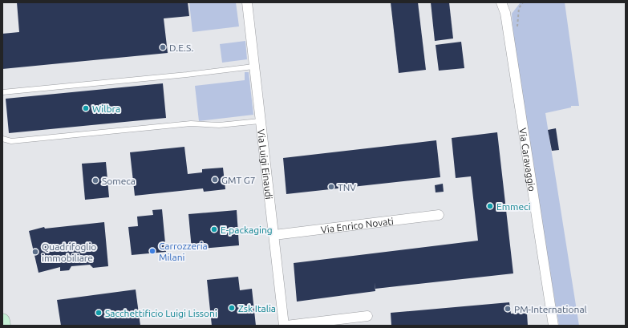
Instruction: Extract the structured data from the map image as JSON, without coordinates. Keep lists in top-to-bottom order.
{
  "streets": {
    "street": ["Via Caravaggio", "Via Luigi Einaudi", "Via Enrico Novati"]
  },
  "crossings": [
    ["Via Luigi Einaudi", "Via Enrico Novati"]
  ],
  "places": [
    "D.E.S.",
    "Wilbra",
    "GMT G7",
    "Someca",
    "TNV",
    "Emmeci",
    "E-packaging",
    "Carrozzeria Milani",
    "Quadrifoglio immobiliare",
    "Zsk Italia",
    "PM-International",
    "Sacchettificio Luigi Lissoni"
  ]
}
